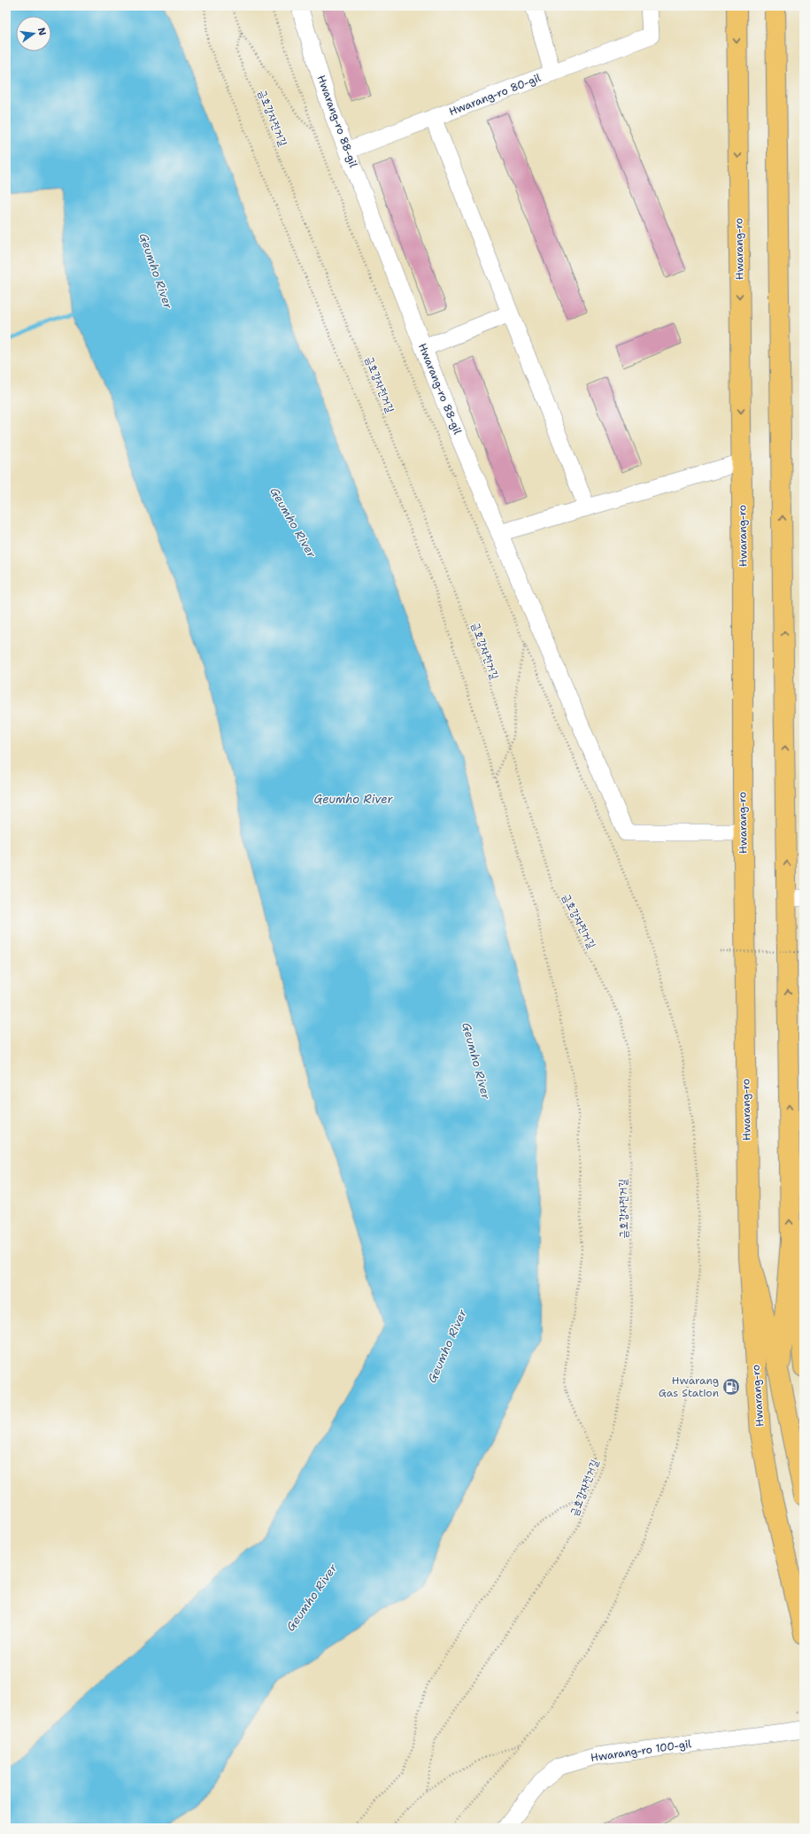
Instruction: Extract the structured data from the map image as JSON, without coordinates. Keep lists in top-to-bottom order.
{
  "streets": {
    "main road": ["Hwarang-ro"],
    "street": ["Hwarang-ro 80-gil", "Hwarang-ro 88-gil", "Hwarang-ro 100-gil"],
    "path": ["금호강자전거길"]
  },
  "crossings": [
    ["Hwarang-ro 80-gil", "Hwarang-ro 88-gil"],
    ["Hwarang-ro 88-gil", "Hwarang-ro"]
  ],
  "water": ["Geumho River"],
  "places": {
    "fuel station": ["Hwarang Gas Station"]
  },
  "north": "right"
}
